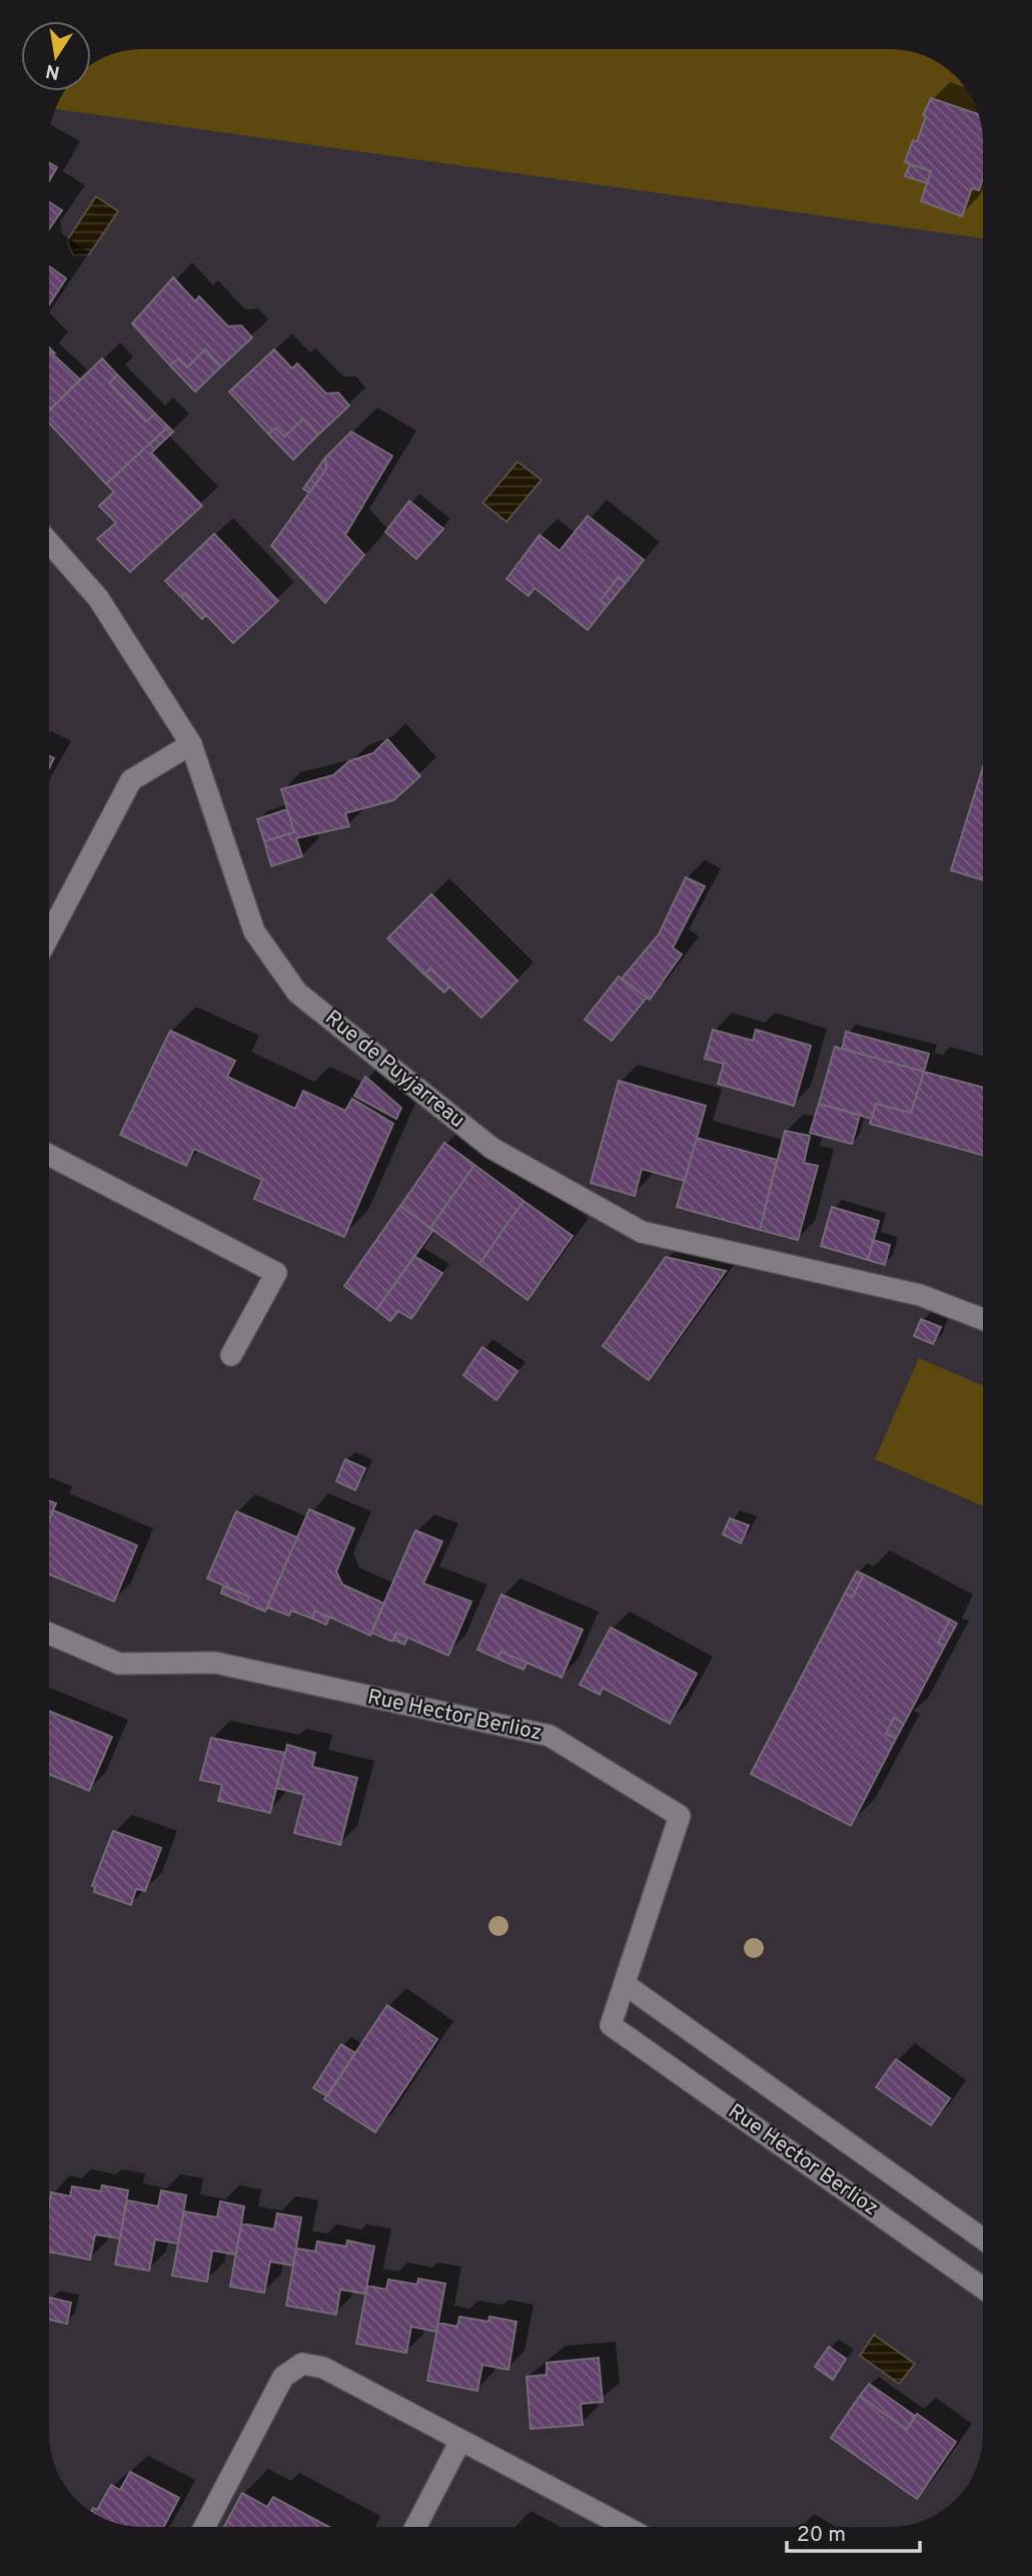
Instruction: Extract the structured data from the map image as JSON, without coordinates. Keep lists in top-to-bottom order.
{
  "streets": {
    "street": ["Rue de Puyjarreau", "Rue Hector Berlioz"]
  },
  "scale_bar": "20 m",
  "north": "bottom"
}
